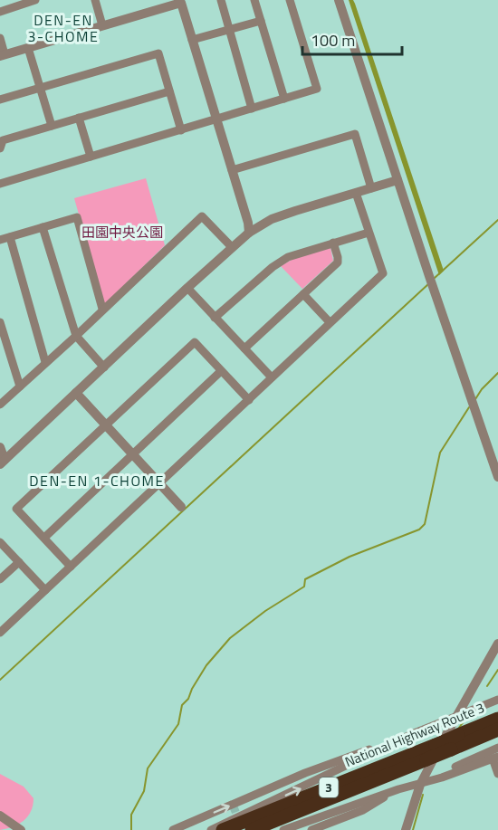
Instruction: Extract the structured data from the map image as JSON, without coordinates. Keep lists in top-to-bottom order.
{
  "streets": {
    "highway": ["National Highway Route 3", "3"]
  },
  "districts": ["DEN-EN 3-CHOME", "DEN-EN 1-CHOME"],
  "parks": ["田園中央公園"],
  "scale_bar": "100 m"
}
